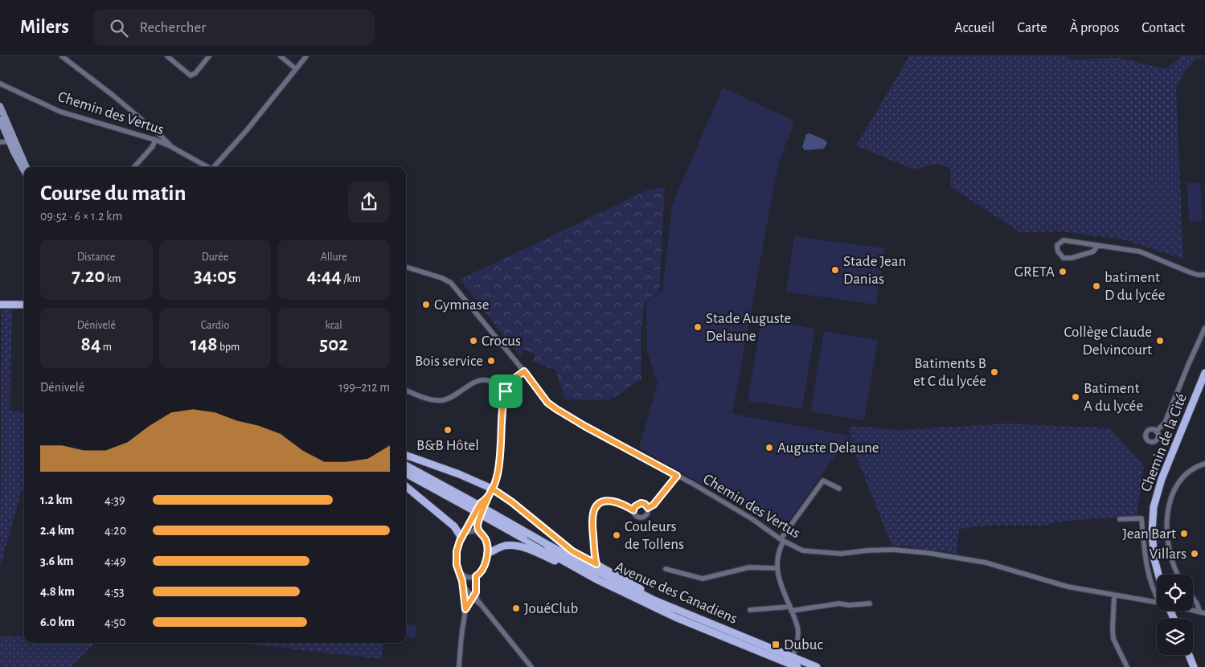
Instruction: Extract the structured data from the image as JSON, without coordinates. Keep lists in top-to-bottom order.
{
  "streets": {
    "main road": ["Chemin de la Cité", "Avenue des Canadiens"],
    "street": ["Chemin des Vertus"]
  },
  "places": {
    "other": [
      "Stade Jean Danias",
      "GRETA",
      "batiment D du lycée",
      "Gymnase",
      "Stade Auguste Delaune",
      "Crocus",
      "Collège Claude Delvincourt",
      "Bois service",
      "Batiments B et C du lycée",
      "Batiment A du lycée",
      "B&B Hôtel",
      "Auguste Delaune",
      "Jean Bart",
      "Couleurs de Tollens",
      "Villars",
      "JouéClub"
    ],
    "transit": ["Dubuc"]
  },
  "page": {
    "header": "Milers",
    "search": "Rechercher",
    "nav": [
      "Accueil",
      "Carte",
      "À propos",
      "Contact"
    ],
    "heading": ["Course du matin", "09:52 · 6 × 1.2 km"],
    "stats": [
      ["Distance", "7.20 km"],
      ["Durée", "34:05"],
      ["Allure", "4:44 /km"],
      ["Dénivelé", "84 m"],
      ["Cardio", "148 bpm"],
      ["kcal", "502"]
    ],
    "chart": ["Dénivelé", "199–212 m"],
    "list": [
      {
        "name": "1.2 km",
        "note": "4:39"
      },
      {
        "name": "2.4 km",
        "note": "4:20"
      },
      {
        "name": "3.6 km",
        "note": "4:49"
      },
      {
        "name": "4.8 km",
        "note": "4:53"
      },
      {
        "name": "6.0 km",
        "note": "4:50"
      }
    ]
  }
}
